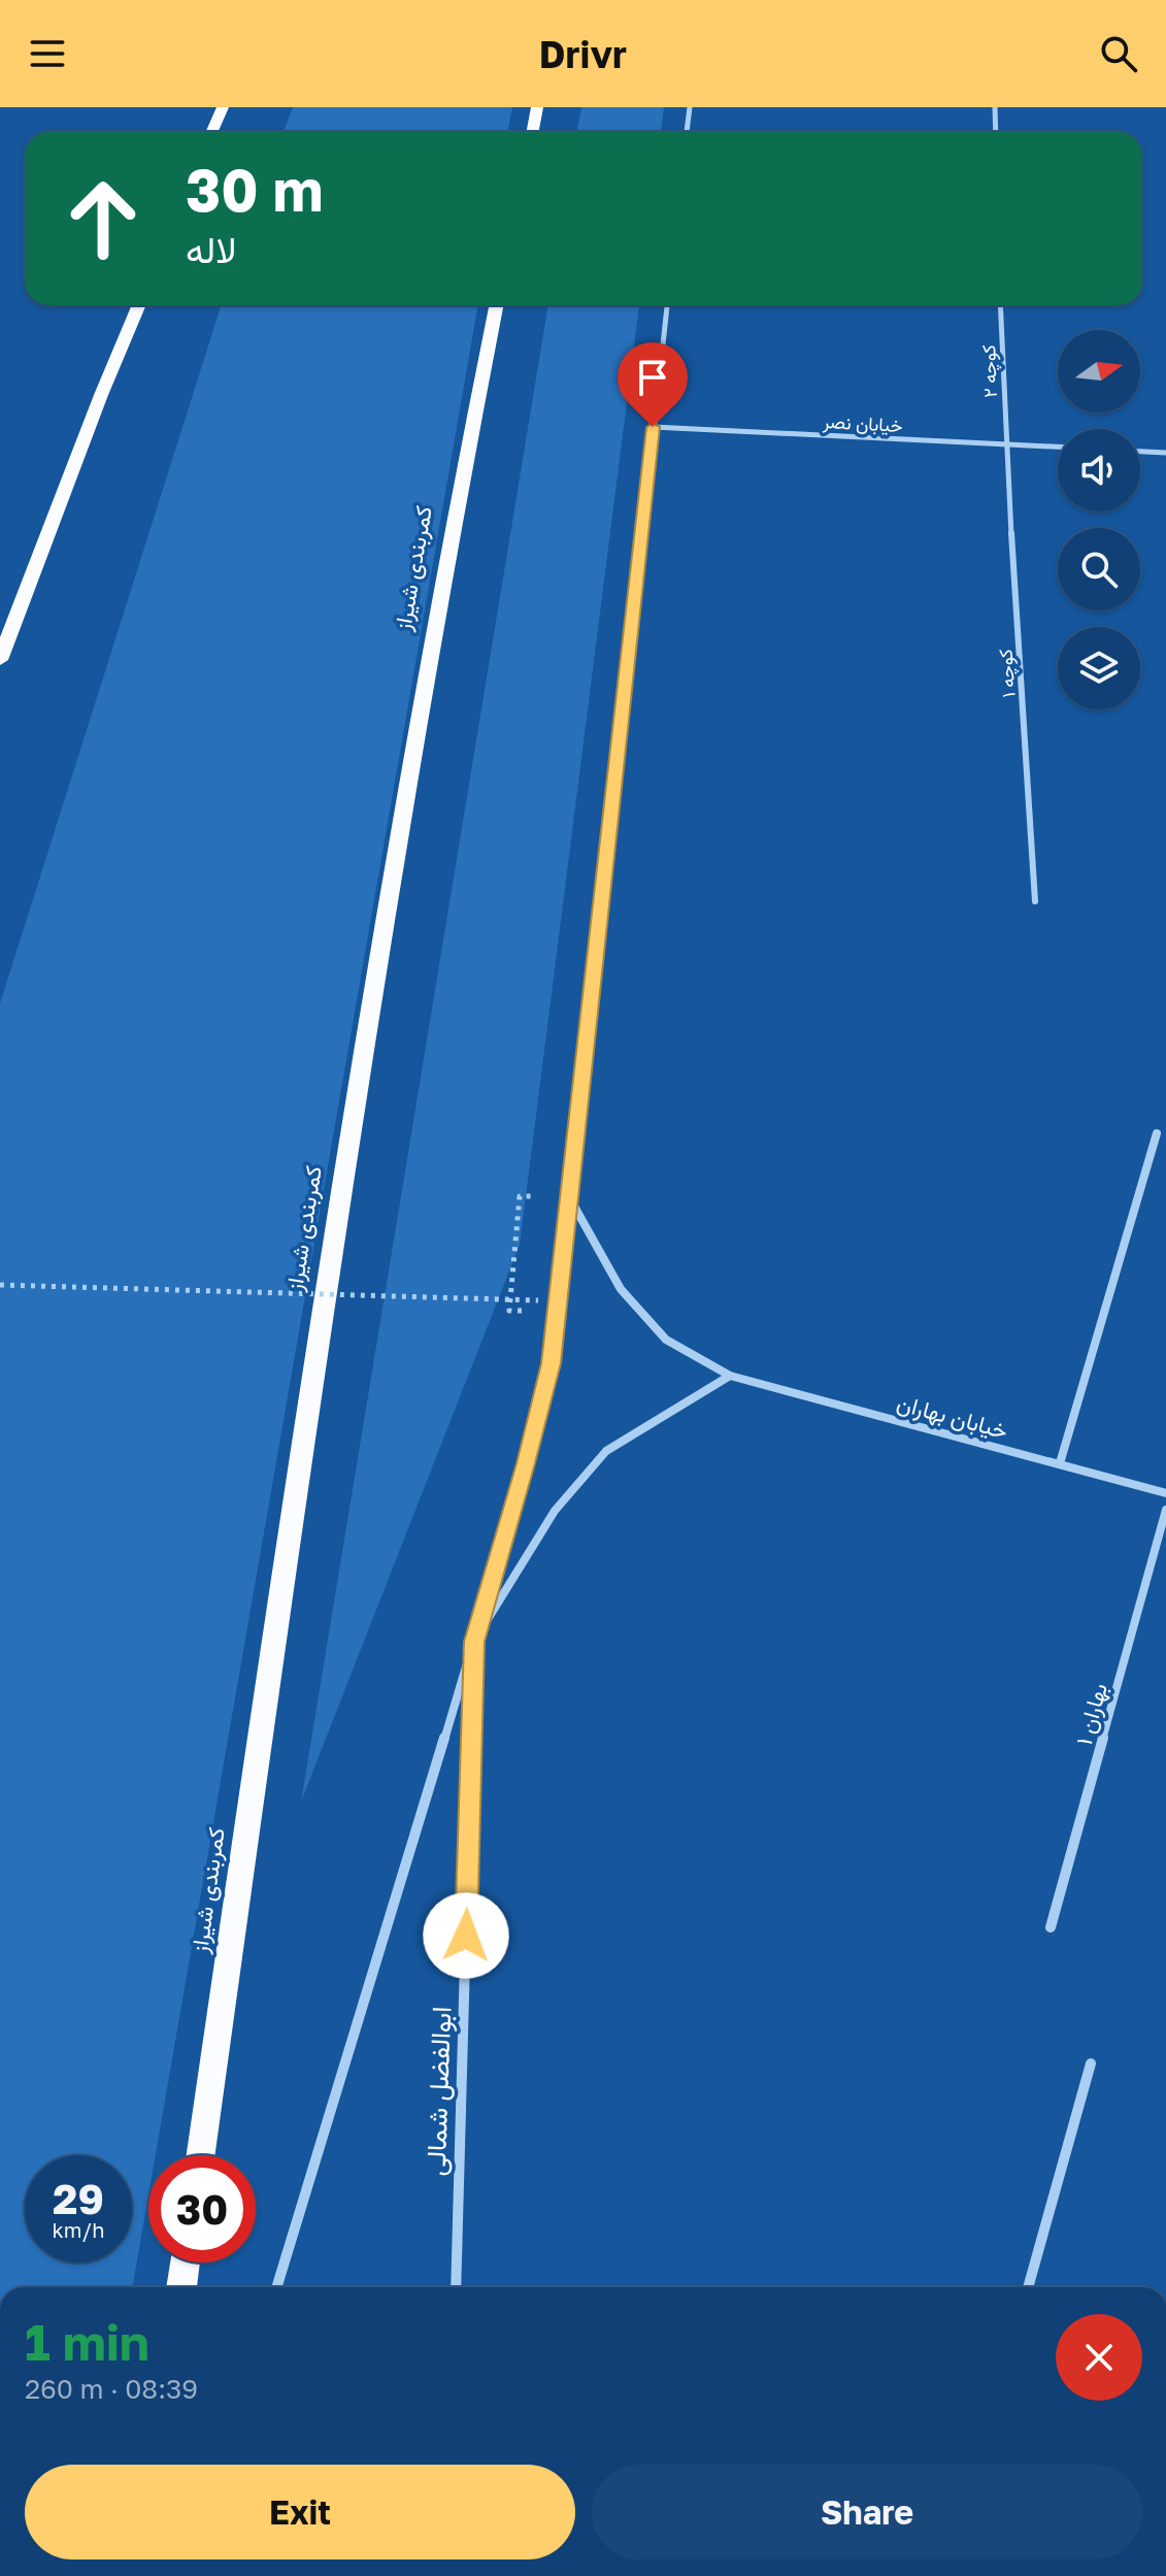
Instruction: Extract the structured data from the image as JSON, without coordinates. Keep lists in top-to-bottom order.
{
  "streets": {
    "highway": ["کمربندی شیراز"],
    "street": [
      "کوچه ۲",
      "خیابان نصر",
      "کوچه ۱",
      "خیابان بهاران",
      "۱ بهاران",
      "ابوالفضل شمالی"
    ]
  },
  "crossings": [
    ["کوچه ۲", "خیابان نصر"],
    ["کوچه ۲", "کوچه ۱"],
    ["خیابان نصر", "کوچه ۱"]
  ],
  "north": "right",
  "page": {
    "header": "Drivr",
    "turn": ["30 m", "لاله"],
    "speed": "29 km/h",
    "limit": "30",
    "heading": ["1 min", "260 m · 08:39"],
    "buttons": ["Exit", "Share"]
  }
}
